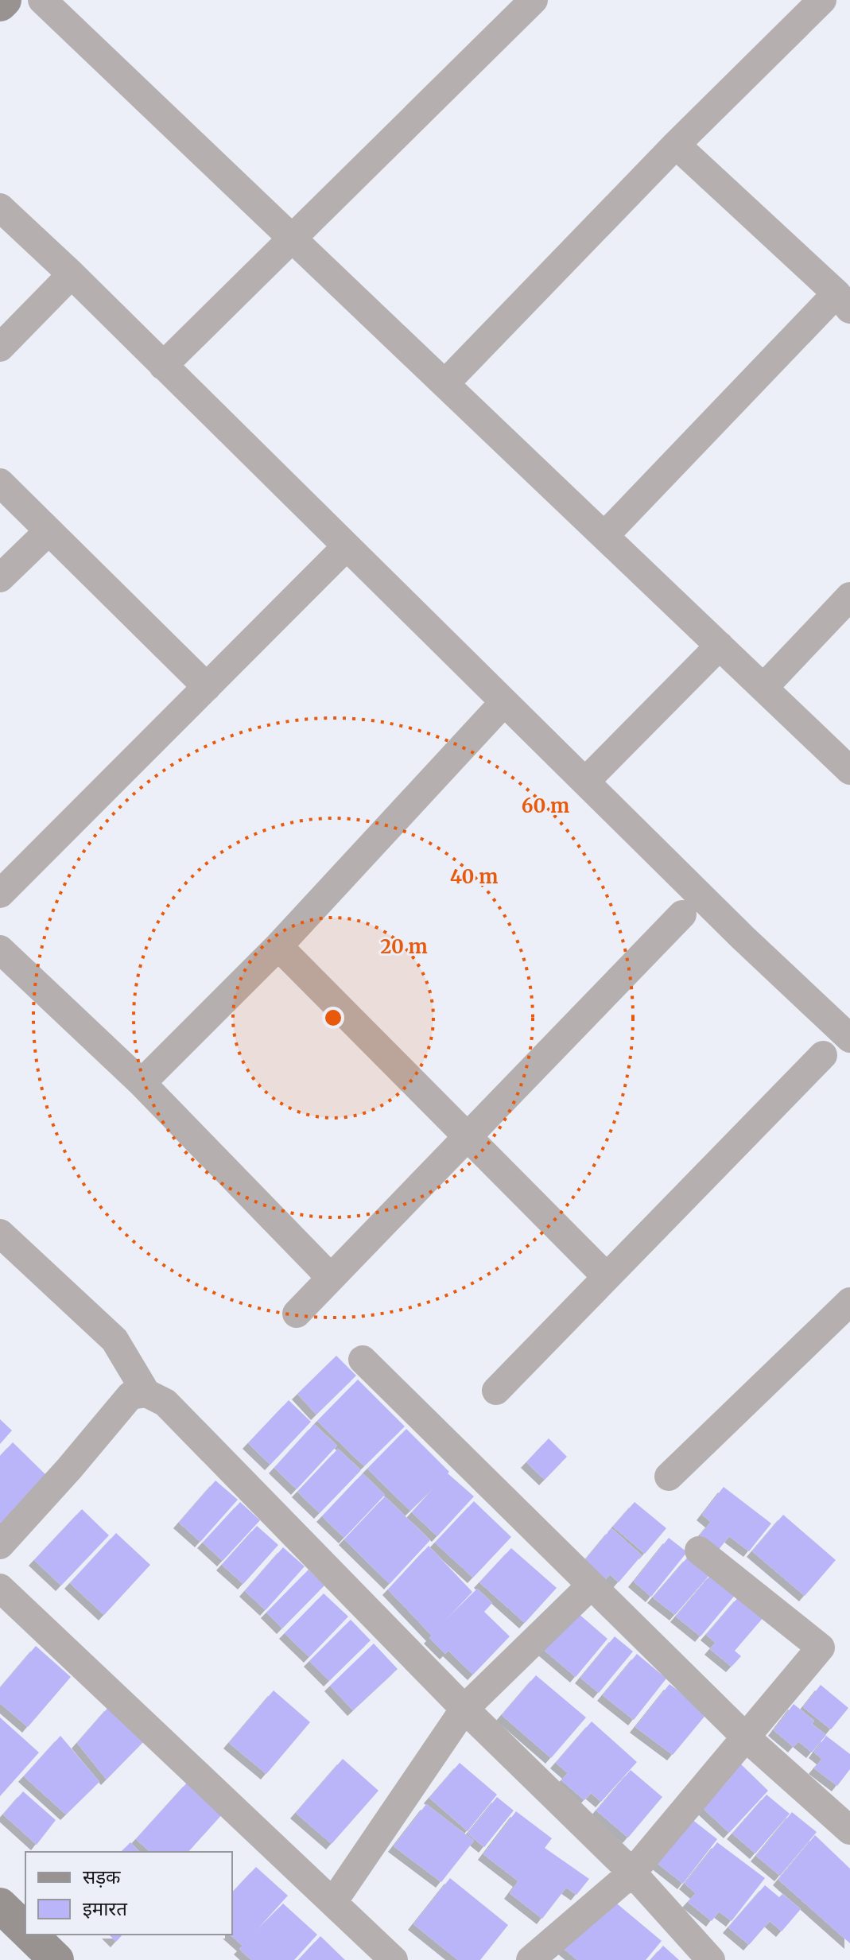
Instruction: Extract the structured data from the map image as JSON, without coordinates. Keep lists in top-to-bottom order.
{
  "legend": ["सड़क", "इमारत"],
  "rings": ["60 m", "40 m", "20 m"]
}
